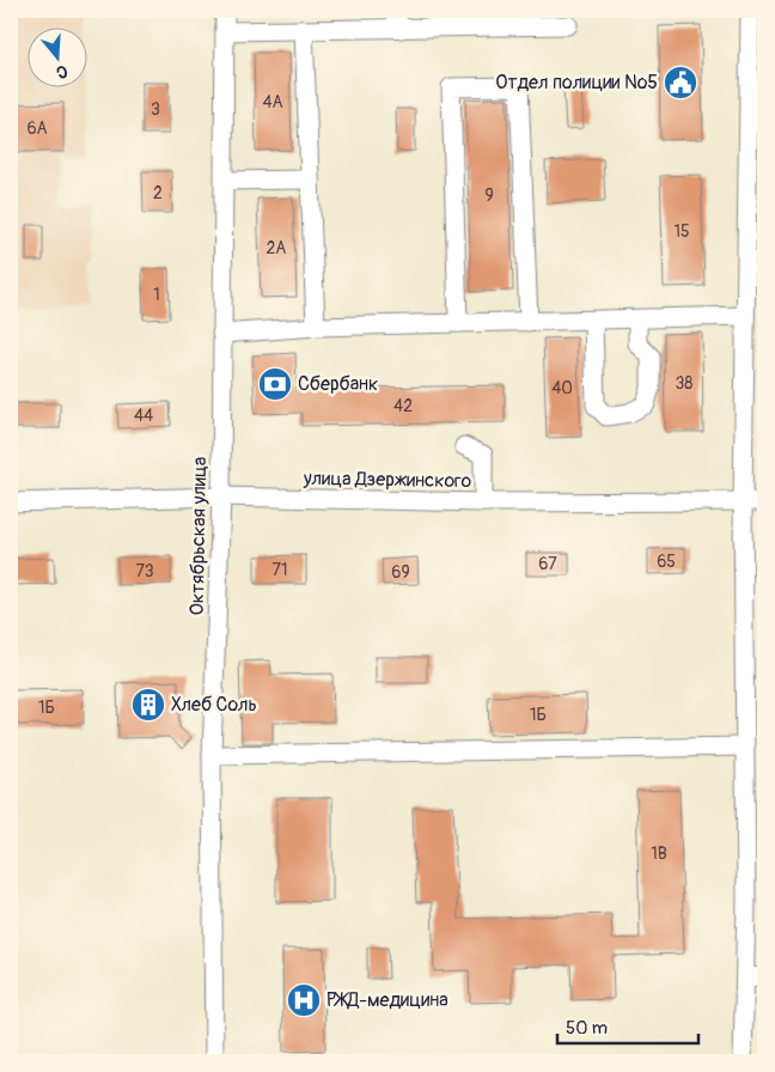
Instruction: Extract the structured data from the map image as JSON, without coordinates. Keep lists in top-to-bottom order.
{
  "streets": {
    "street": ["улица Дзержинского", "Октябрьская улица"]
  },
  "crossings": [
    ["улица Дзержинского", "Октябрьская улица"]
  ],
  "places": {
    "public building": ["Отдел полиции №5"],
    "bank": ["Сбербанк"],
    "building": ["Хлеб Соль"],
    "hospital": ["РЖД-медицина"]
  },
  "house_numbers": [
    "4А",
    "3",
    "6А",
    "2",
    "9",
    "15",
    "2А",
    "1",
    "38",
    "40",
    "42",
    "44",
    "65",
    "67",
    "71",
    "73",
    "69",
    "1Б",
    "1Б",
    "1В"
  ],
  "scale_bar": "50 m",
  "north": "bottom"
}
